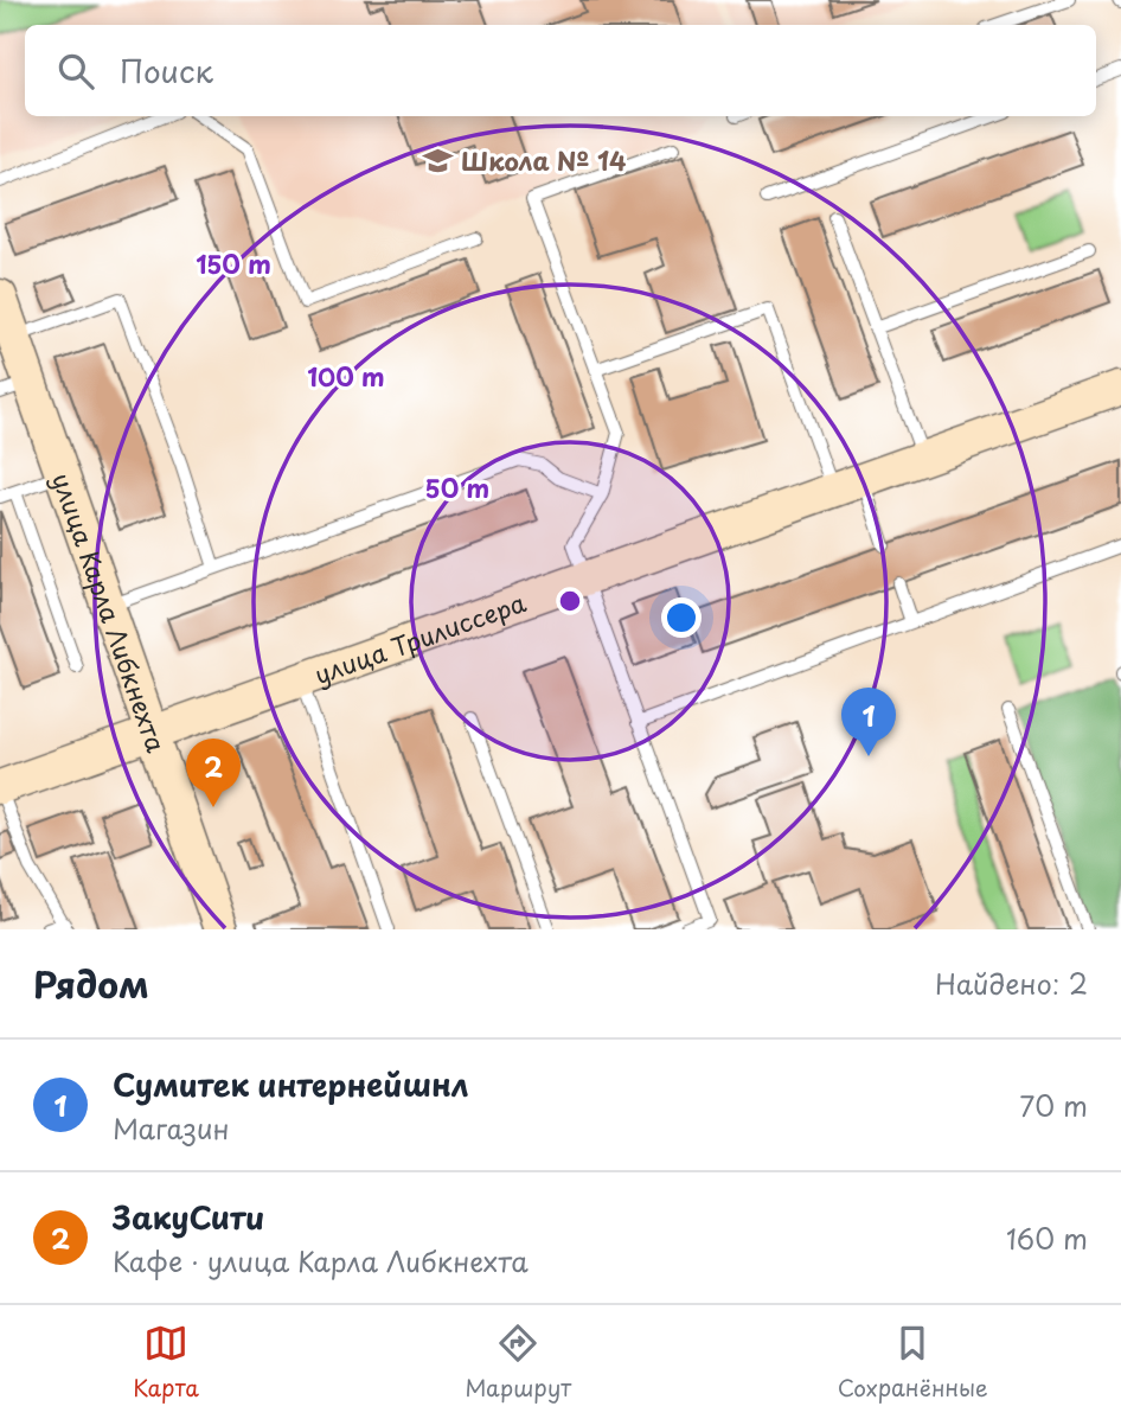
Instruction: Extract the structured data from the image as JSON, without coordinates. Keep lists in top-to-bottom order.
{
  "streets": {
    "street": ["улица Карла Либкнехта", "улица Трилиссера"]
  },
  "crossings": [
    ["улица Карла Либкнехта", "улица Трилиссера"]
  ],
  "places": {
    "school or university": ["Школа № 14"]
  },
  "page": {
    "search": "Поиск",
    "pins": ["1", "2"],
    "heading": ["Рядом", "Найдено: 2"],
    "list": [
      {
        "mark": "1",
        "name": "Сумитек интернейшнл",
        "note": "Магазин",
        "value": "70 m"
      },
      {
        "mark": "2",
        "name": "ЗакуСити",
        "note": "Кафе · улица Карла Либкнехта",
        "value": "160 m"
      }
    ],
    "nav": ["Карта", "Маршрут", "Сохранённые"]
  },
  "rings": ["150 m", "100 m", "50 m"]
}
